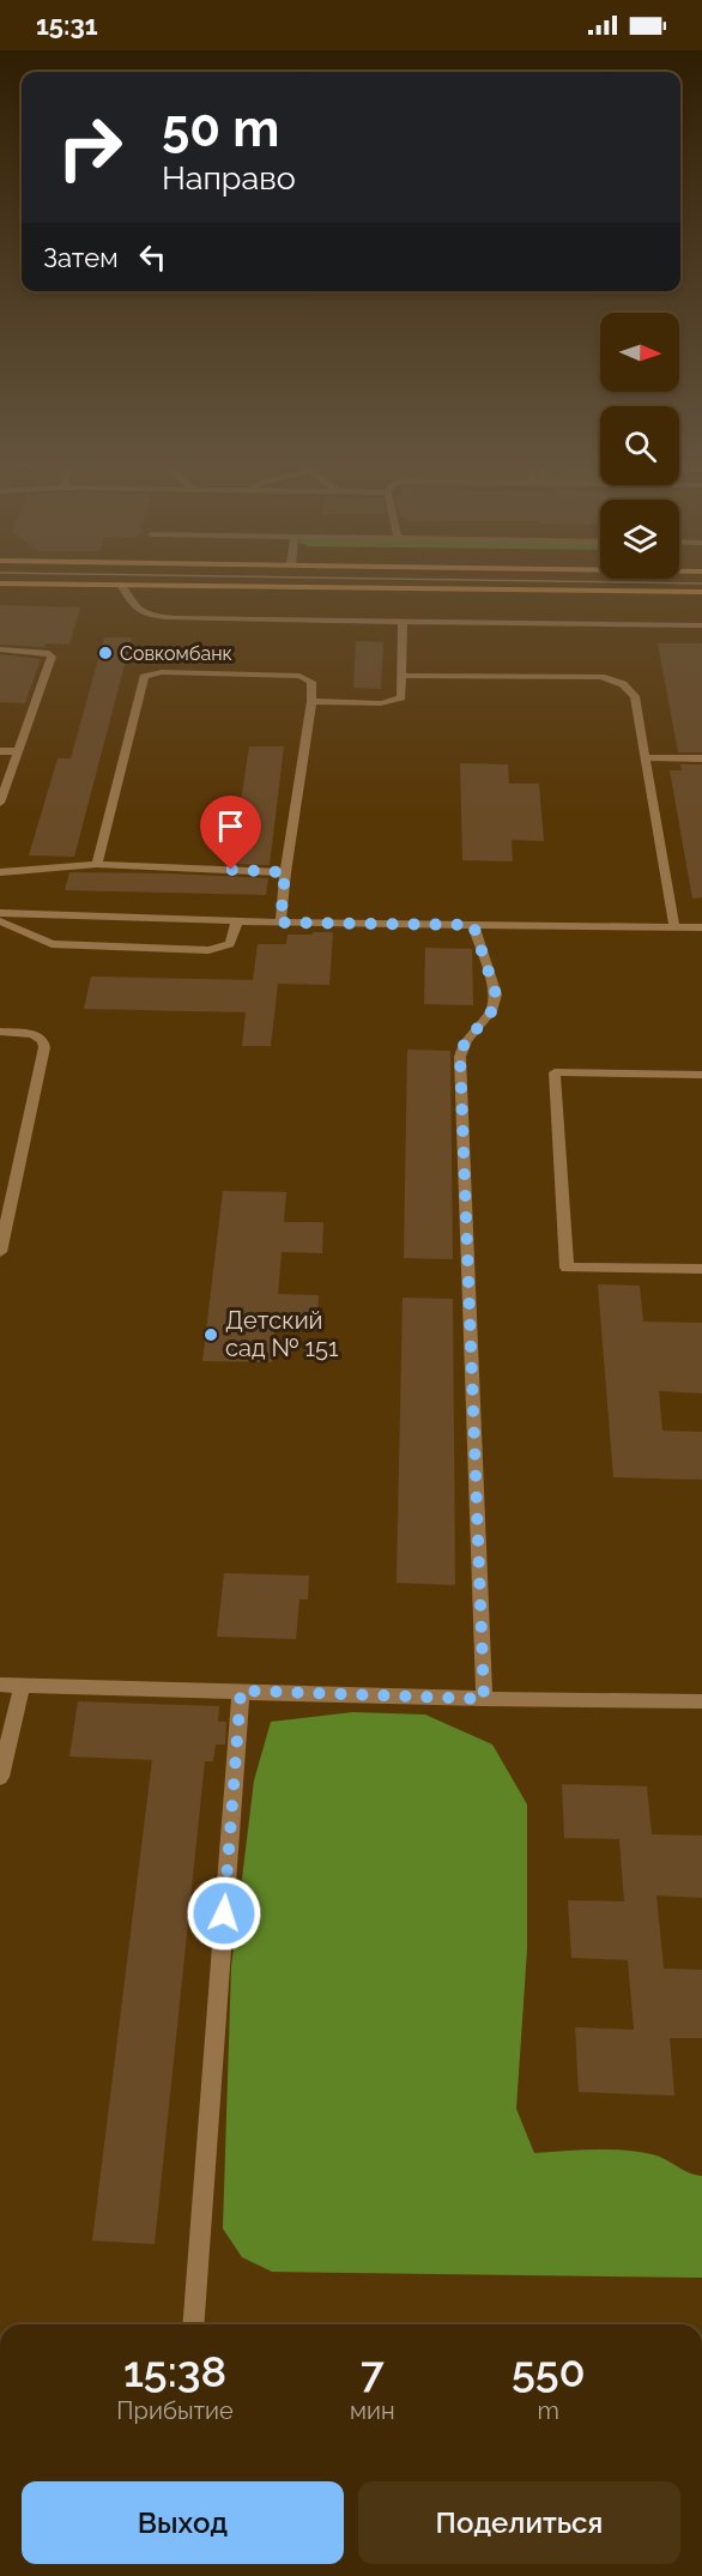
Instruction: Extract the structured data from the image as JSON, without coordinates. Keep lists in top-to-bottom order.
{
  "places": ["Совкомбанк", "Детский сад № 151"],
  "north": "right",
  "page": {
    "status": "15:31",
    "turn": ["50 m", "Направо"],
    "then": "Затем",
    "eta": [
      "15:38",
      "Прибытие",
      "7",
      "мин",
      "550",
      "m"
    ],
    "buttons": ["Выход", "Поделиться"]
  }
}
